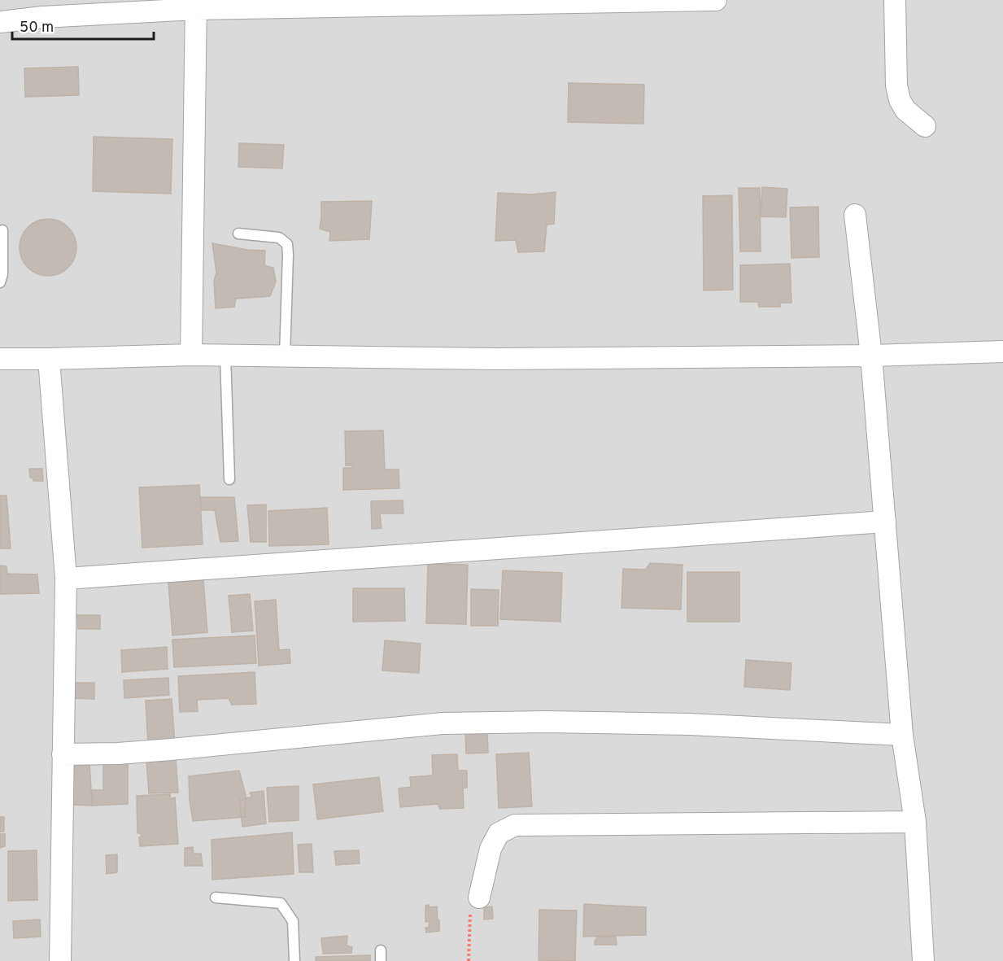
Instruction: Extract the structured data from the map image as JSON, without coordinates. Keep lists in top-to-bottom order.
{
  "scale_bar": "50 m"
}
